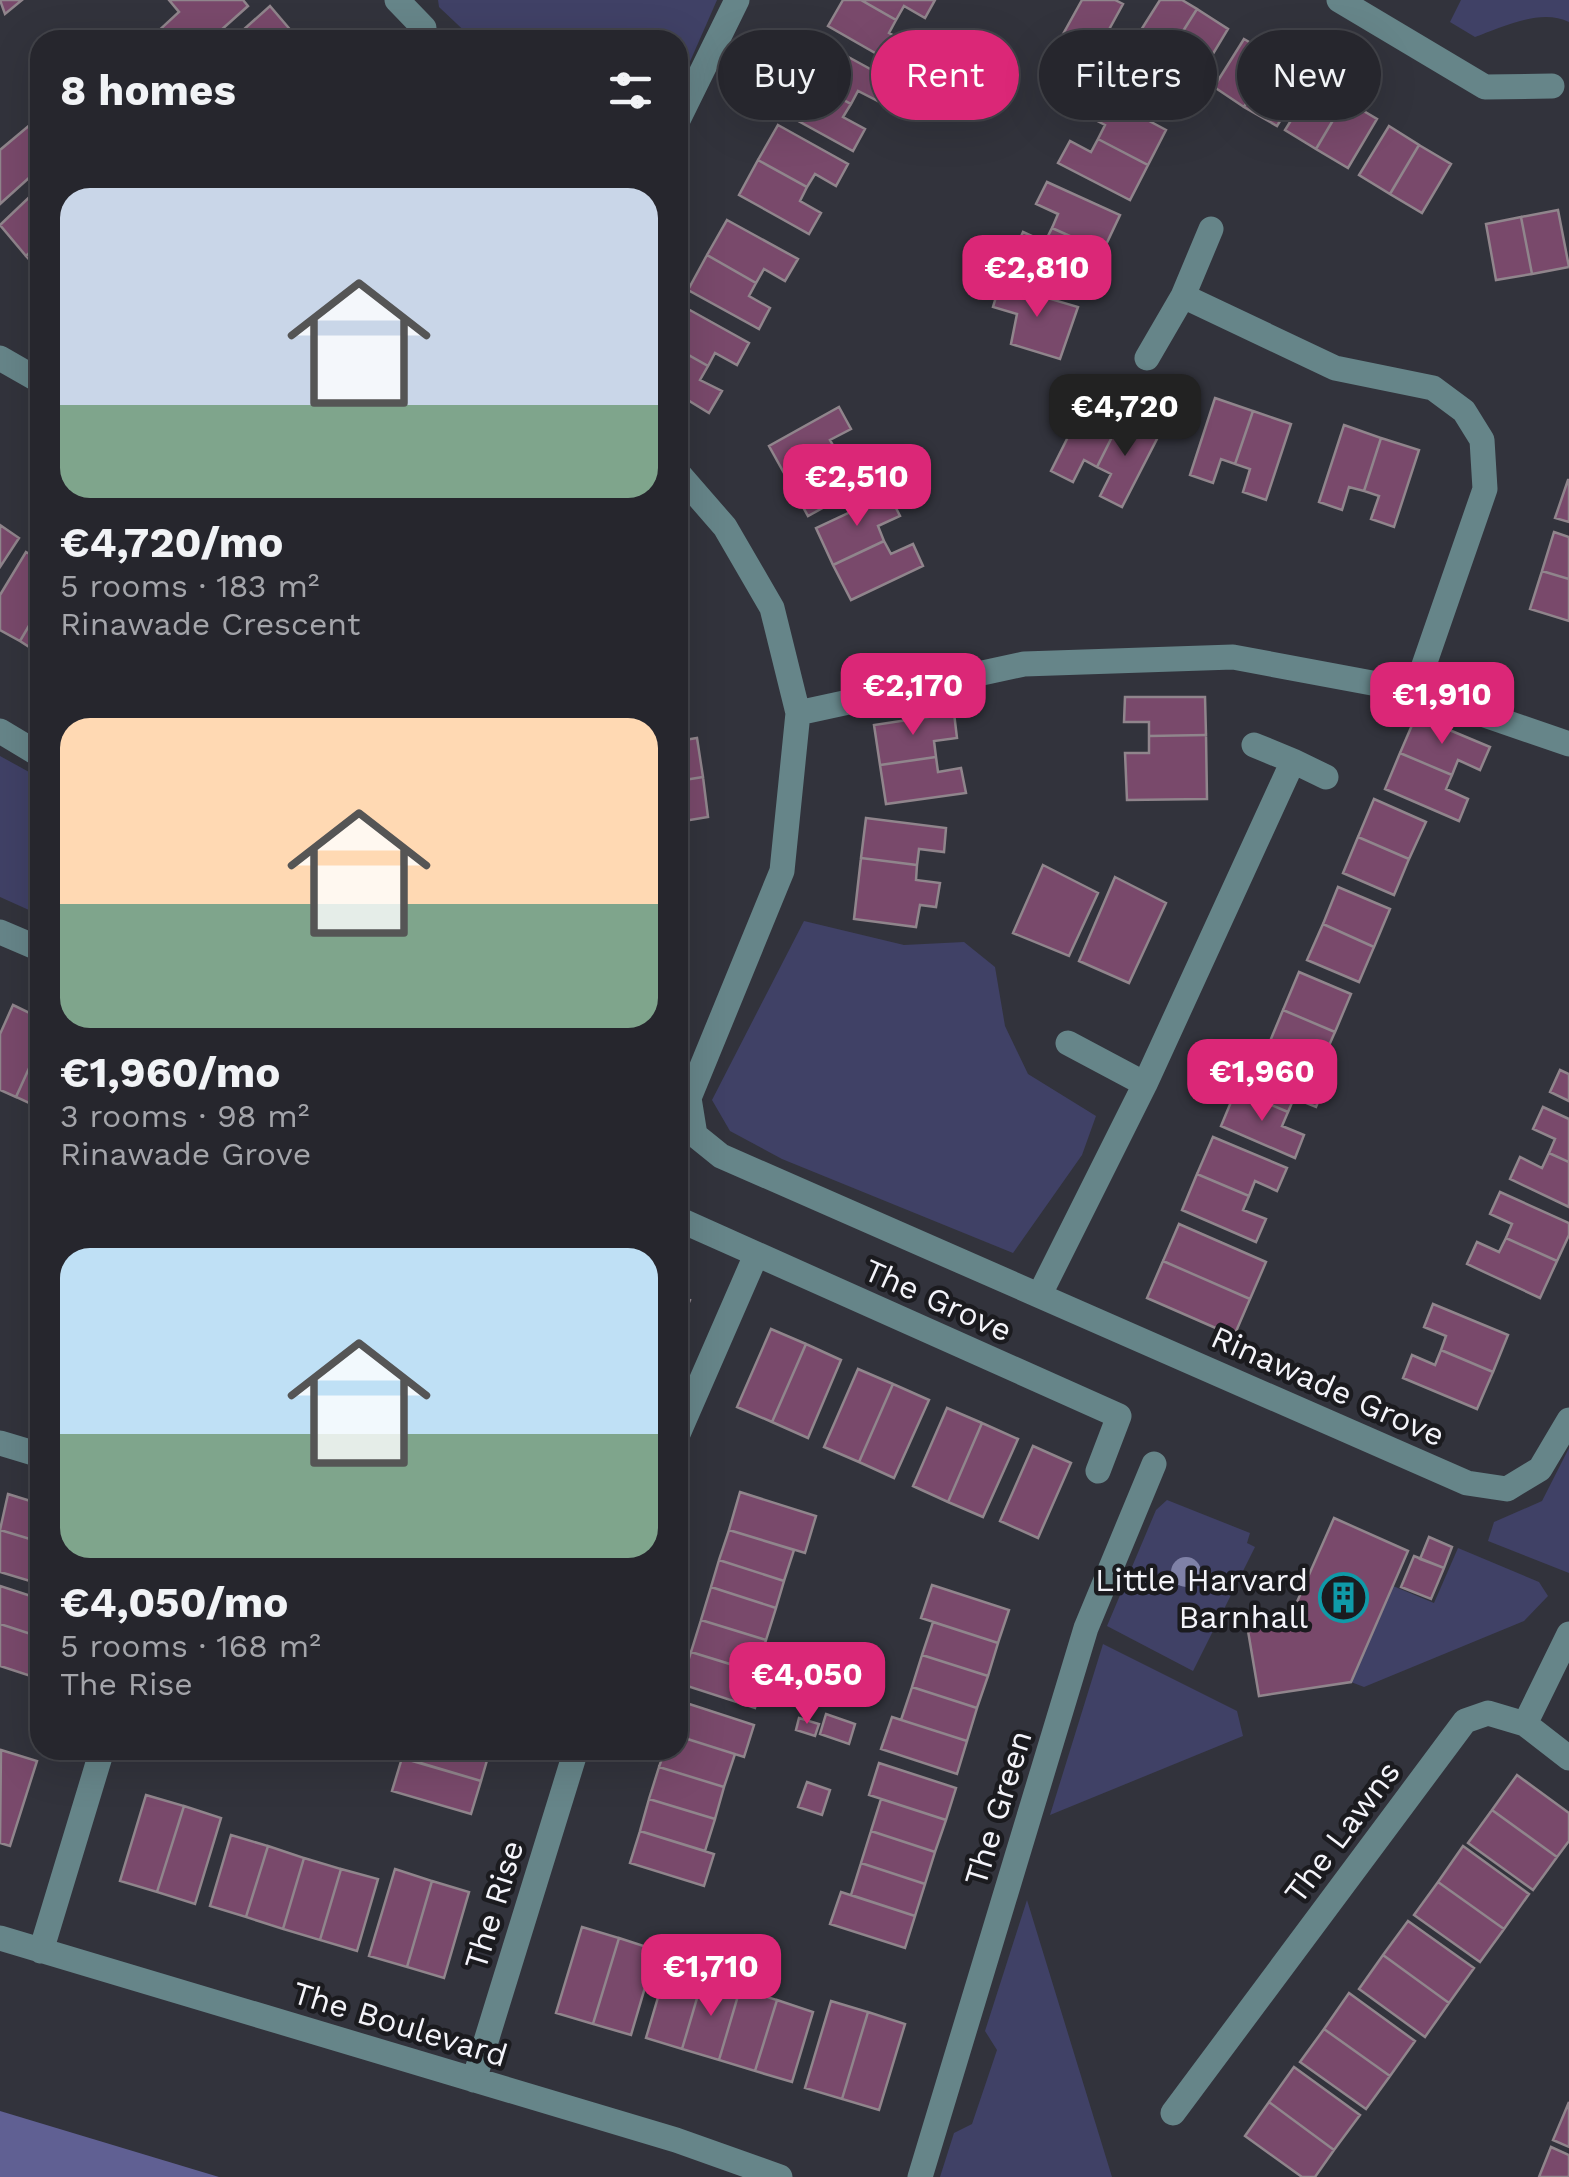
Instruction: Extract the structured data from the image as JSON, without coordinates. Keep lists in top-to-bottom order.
{
  "streets": {
    "street": [
      "The Grove",
      "Rinawade Grove",
      "The Green",
      "The Lawns",
      "The Rise",
      "The Boulevard"
    ]
  },
  "crossings": [
    ["The Rise", "The Boulevard"]
  ],
  "places": {
    "building": ["Little Harvard Barnhall"]
  },
  "page": {
    "chip": [
      "Buy",
      "Rent",
      "Filters",
      "New"
    ],
    "heading": "8 homes",
    "list": [
      {
        "name": "€4,720/mo",
        "note": "5 rooms · 183 m² · Rinawade Crescent"
      },
      {
        "name": "€1,960/mo",
        "note": "3 rooms · 98 m² · Rinawade Grove"
      },
      {
        "name": "€4,050/mo",
        "note": "5 rooms · 168 m² · The Rise"
      }
    ],
    "price": [
      "€2,810",
      "€4,720",
      "€2,510",
      "€2,170",
      "€1,910",
      "€1,960",
      "€4,050",
      "€1,710"
    ]
  }
}
